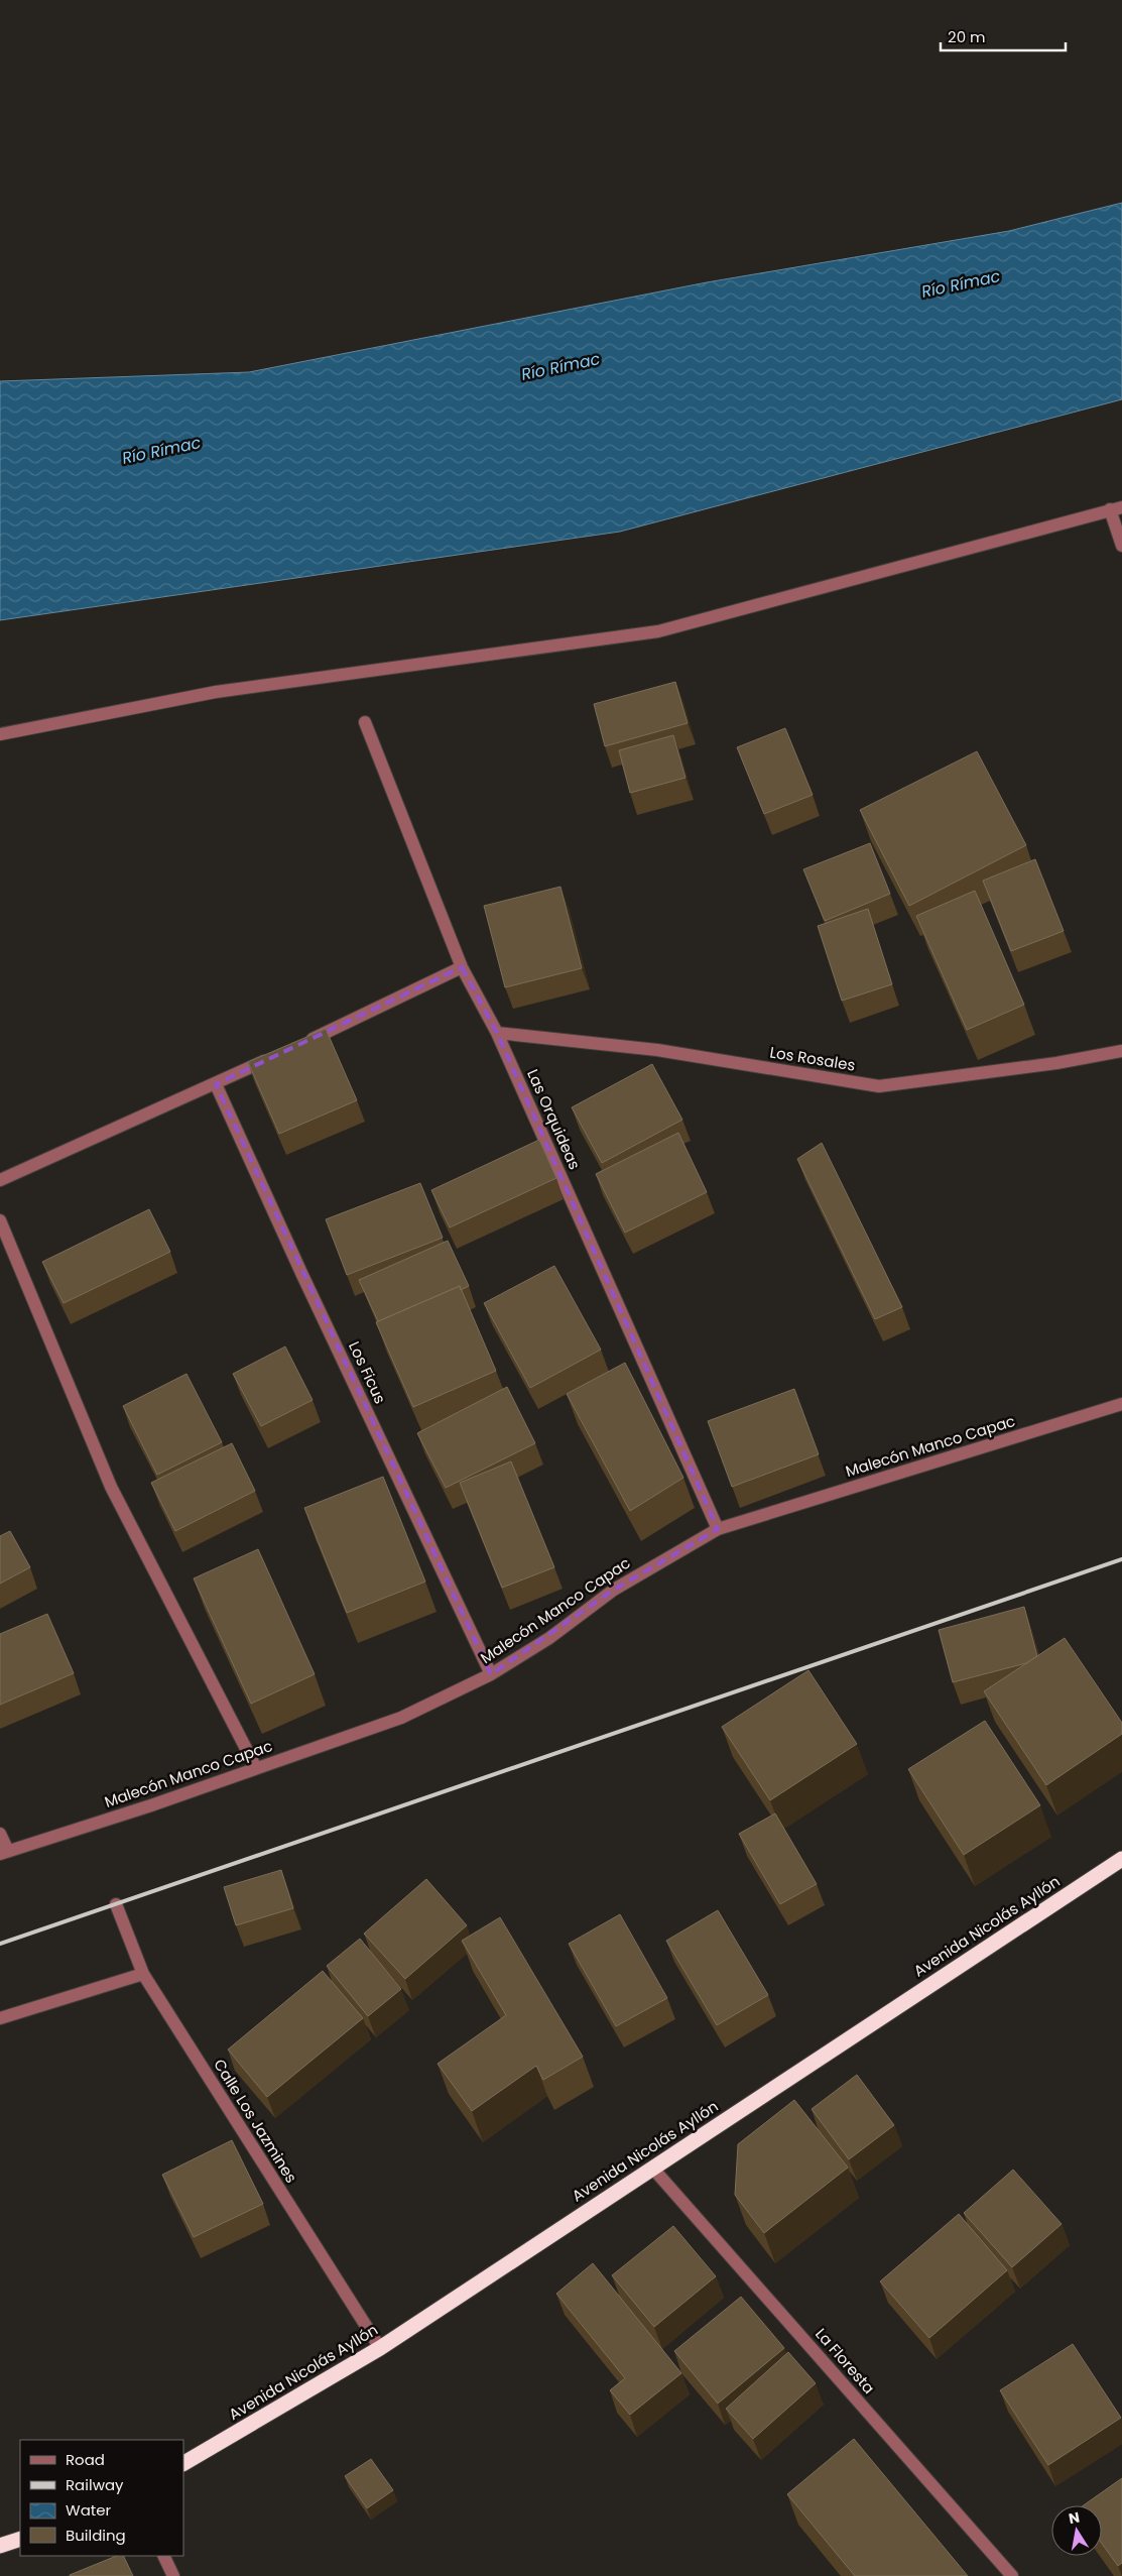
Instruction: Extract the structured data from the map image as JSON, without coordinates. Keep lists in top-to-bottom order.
{
  "streets": {
    "highway": ["Avenida Nicolás Ayllón"],
    "street": [
      "Los Rosales",
      "Las Orquideas",
      "Los Ficus",
      "Malecón Manco Capac",
      "Calle Los Jazmines",
      "La Floresta"
    ]
  },
  "crossings": [
    ["Los Rosales", "Las Orquideas"],
    ["Las Orquideas", "Malecón Manco Capac"],
    ["Los Ficus", "Malecón Manco Capac"],
    ["Avenida Nicolás Ayllón", "Calle Los Jazmines"],
    ["Avenida Nicolás Ayllón", "La Floresta"]
  ],
  "water": ["Río Rímac"],
  "legend": [
    "Road",
    "Railway",
    "Water",
    "Building"
  ],
  "scale_bar": "20 m",
  "north": "top"
}
